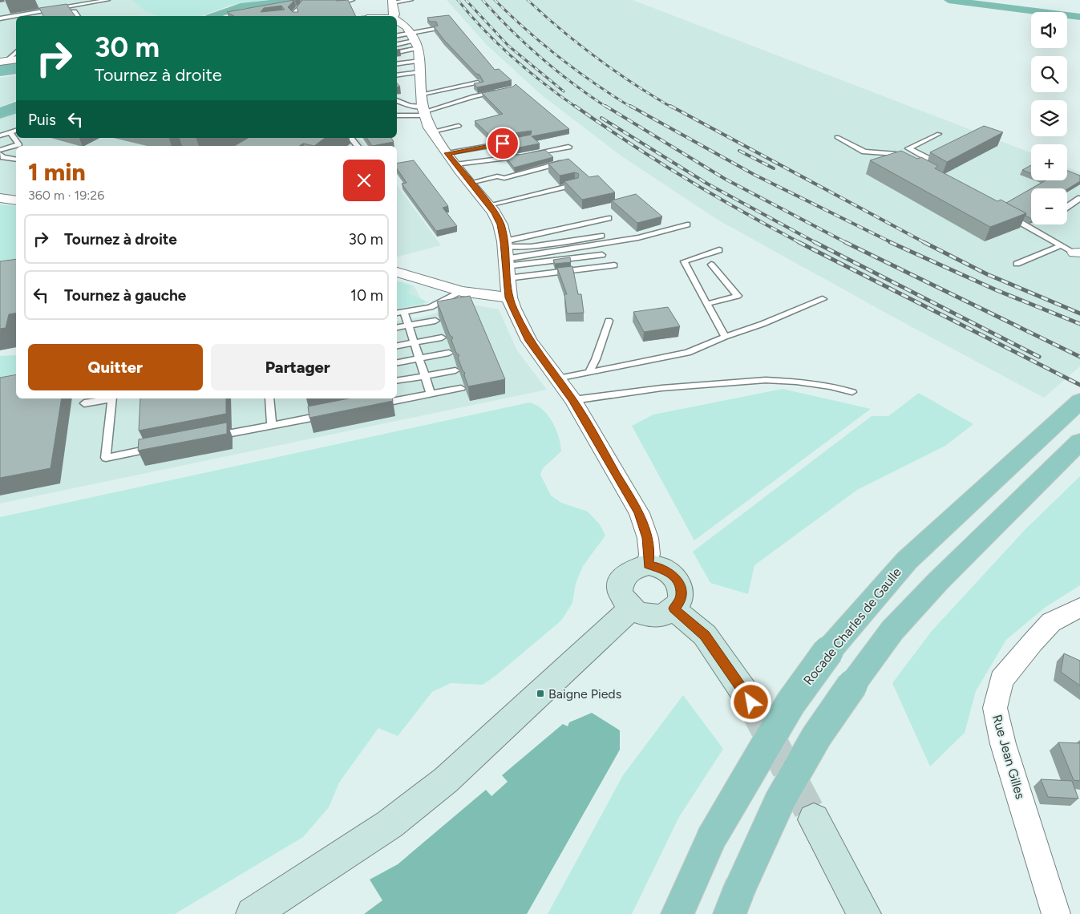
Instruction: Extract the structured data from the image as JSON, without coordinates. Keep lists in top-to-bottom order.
{
  "streets": {
    "main road": ["Rocade Charles de Gaulle"],
    "street": ["Rue Jean Gilles"]
  },
  "places": {
    "transit": ["Baigne Pieds"]
  },
  "page": {
    "map_buttons": ["+", "−"],
    "turn": ["30 m", "Tournez à droite"],
    "then": "Puis",
    "heading": ["1 min", "360 m · 19:26"],
    "list": [
      {
        "name": "Tournez à droite",
        "value": "30 m"
      },
      {
        "name": "Tournez à gauche",
        "value": "10 m"
      }
    ],
    "buttons": ["Quitter", "Partager"]
  }
}
